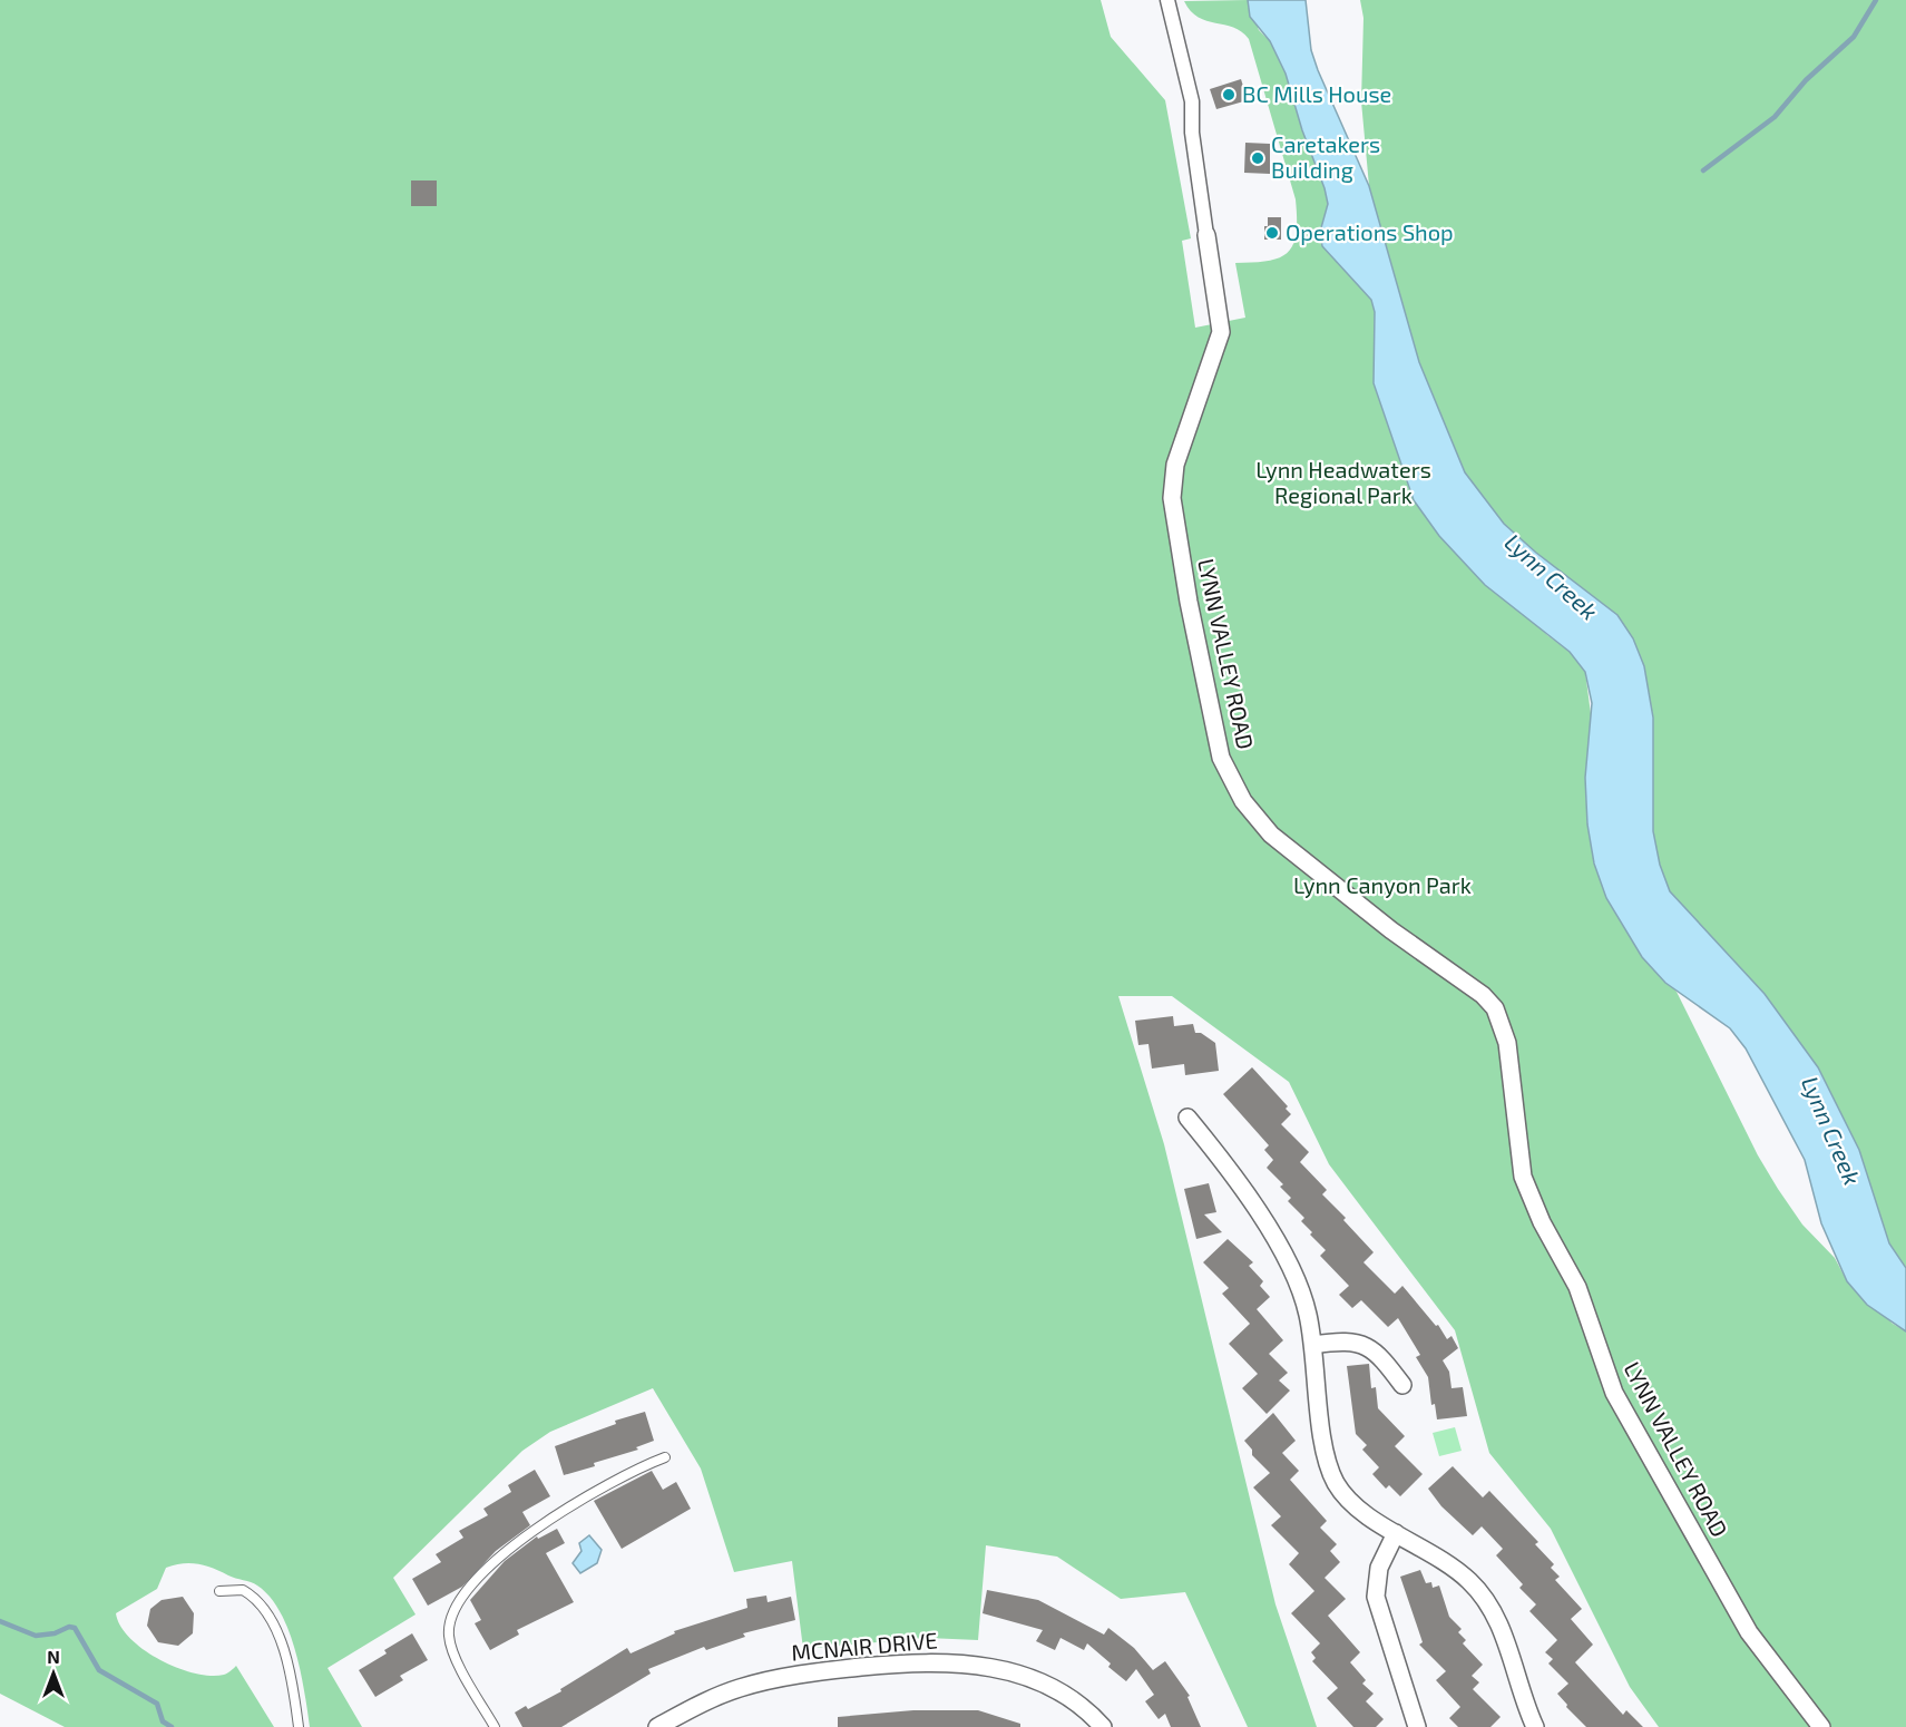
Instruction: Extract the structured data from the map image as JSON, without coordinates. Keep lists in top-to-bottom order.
{
  "streets": {
    "street": ["LYNN VALLEY ROAD", "MCNAIR DRIVE"]
  },
  "water": ["Lynn Creek"],
  "parks": ["Lynn Headwaters Regional Park", "Lynn Canyon Park"],
  "places": ["BC Mills House", "Caretakers Building", "Operations Shop"],
  "north": "top"
}
